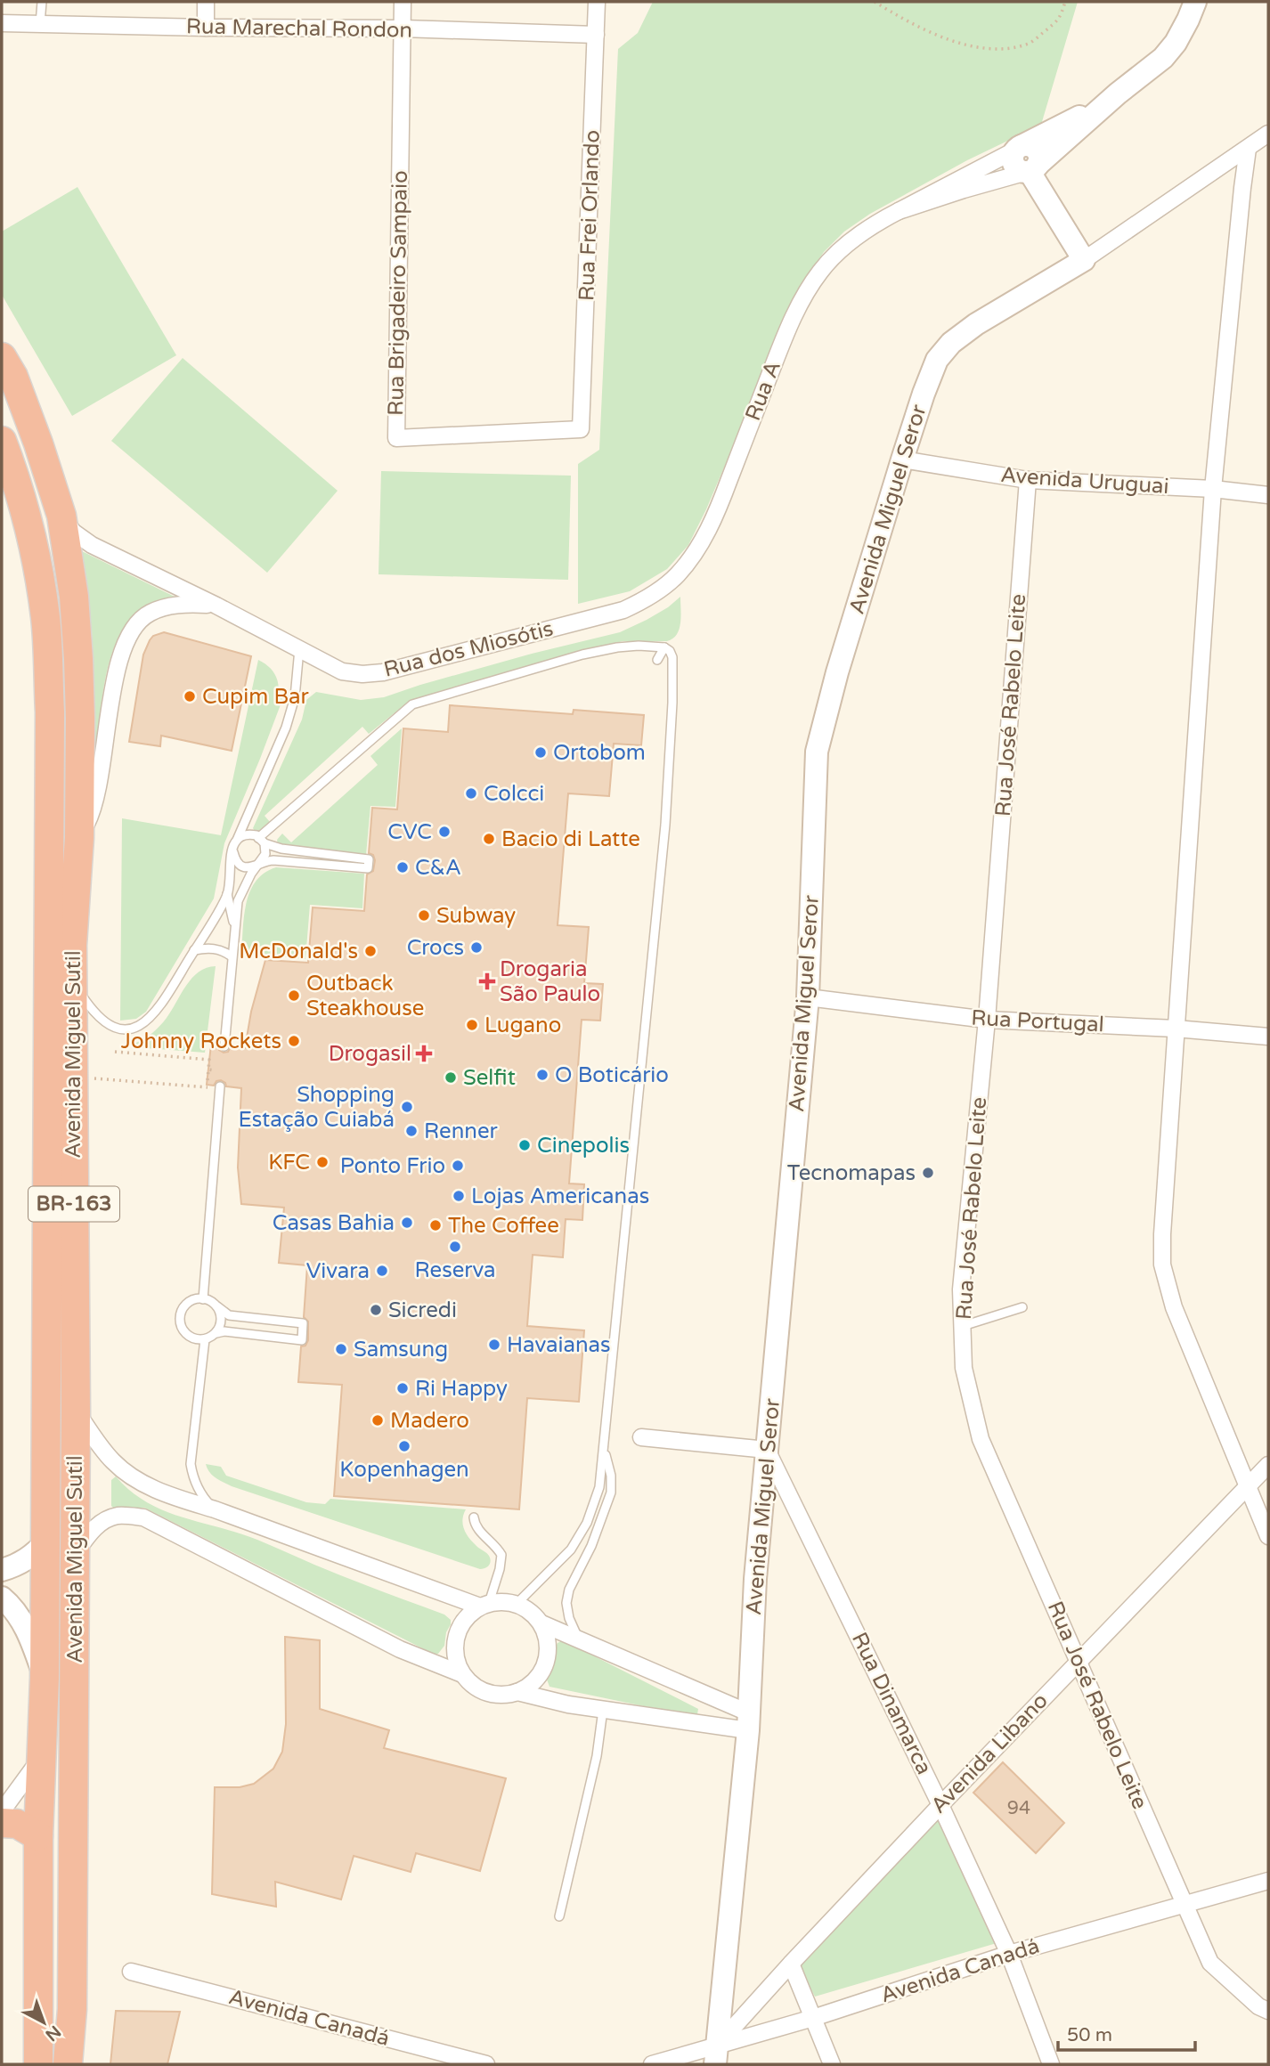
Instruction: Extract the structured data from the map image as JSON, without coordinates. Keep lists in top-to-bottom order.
{
  "streets": {
    "highway": ["Avenida Miguel Sutil", "BR-163"],
    "street": [
      "Rua Marechal Rondon",
      "Rua Frei Orlando",
      "Rua Brigadeiro Sampaio",
      "Rua A",
      "Avenida Uruguai",
      "Avenida Miguel Seror",
      "Rua dos Miosótis",
      "Rua José Rabelo Leite",
      "Rua Portugal",
      "Rua Dinamarca",
      "Avenida Libano",
      "Avenida Canadá"
    ]
  },
  "crossings": [
    ["Rua Marechal Rondon", "Rua Frei Orlando"],
    ["Rua Marechal Rondon", "Rua Brigadeiro Sampaio"],
    ["Rua Frei Orlando", "Rua Brigadeiro Sampaio"],
    ["Rua A", "Rua dos Miosótis"],
    ["Avenida Uruguai", "Avenida Miguel Seror"],
    ["Avenida Uruguai", "Rua José Rabelo Leite"],
    ["Avenida Miguel Seror", "Rua Portugal"],
    ["Avenida Miguel Seror", "Rua Dinamarca"],
    ["Avenida Miguel Seror", "Avenida Libano"],
    ["Avenida Miguel Seror", "Avenida Canadá"],
    ["Rua dos Miosótis", "Avenida Miguel Sutil"],
    ["Rua José Rabelo Leite", "Rua Portugal"],
    ["Rua José Rabelo Leite", "Avenida Libano"],
    ["Rua José Rabelo Leite", "Avenida Canadá"],
    ["Rua Dinamarca", "Avenida Libano"],
    ["Rua Dinamarca", "Avenida Canadá"],
    ["Avenida Libano", "Avenida Canadá"]
  ],
  "places": {
    "other": [
      "Cupim Bar",
      "Ortobom",
      "Colcci",
      "CVC",
      "Bacio di Latte",
      "C&A",
      "Subway",
      "Crocs",
      "McDonald's",
      "Outback Steakhouse",
      "Lugano",
      "Johnny Rockets",
      "O Boticário",
      "Selfit",
      "Shopping Estação Cuiabá",
      "Renner",
      "Cinepolis",
      "KFC",
      "Ponto Frio",
      "Tecnomapas",
      "Lojas Americanas",
      "Casas Bahia",
      "The Coffee",
      "Reserva",
      "Vivara",
      "Sicredi",
      "Havaianas",
      "Samsung",
      "Ri Happy",
      "Madero",
      "Kopenhagen"
    ],
    "health": ["Drogaria São Paulo", "Drogasil"]
  },
  "house_numbers": ["94"],
  "scale_bar": "50 m",
  "north": "bottom right"
}
